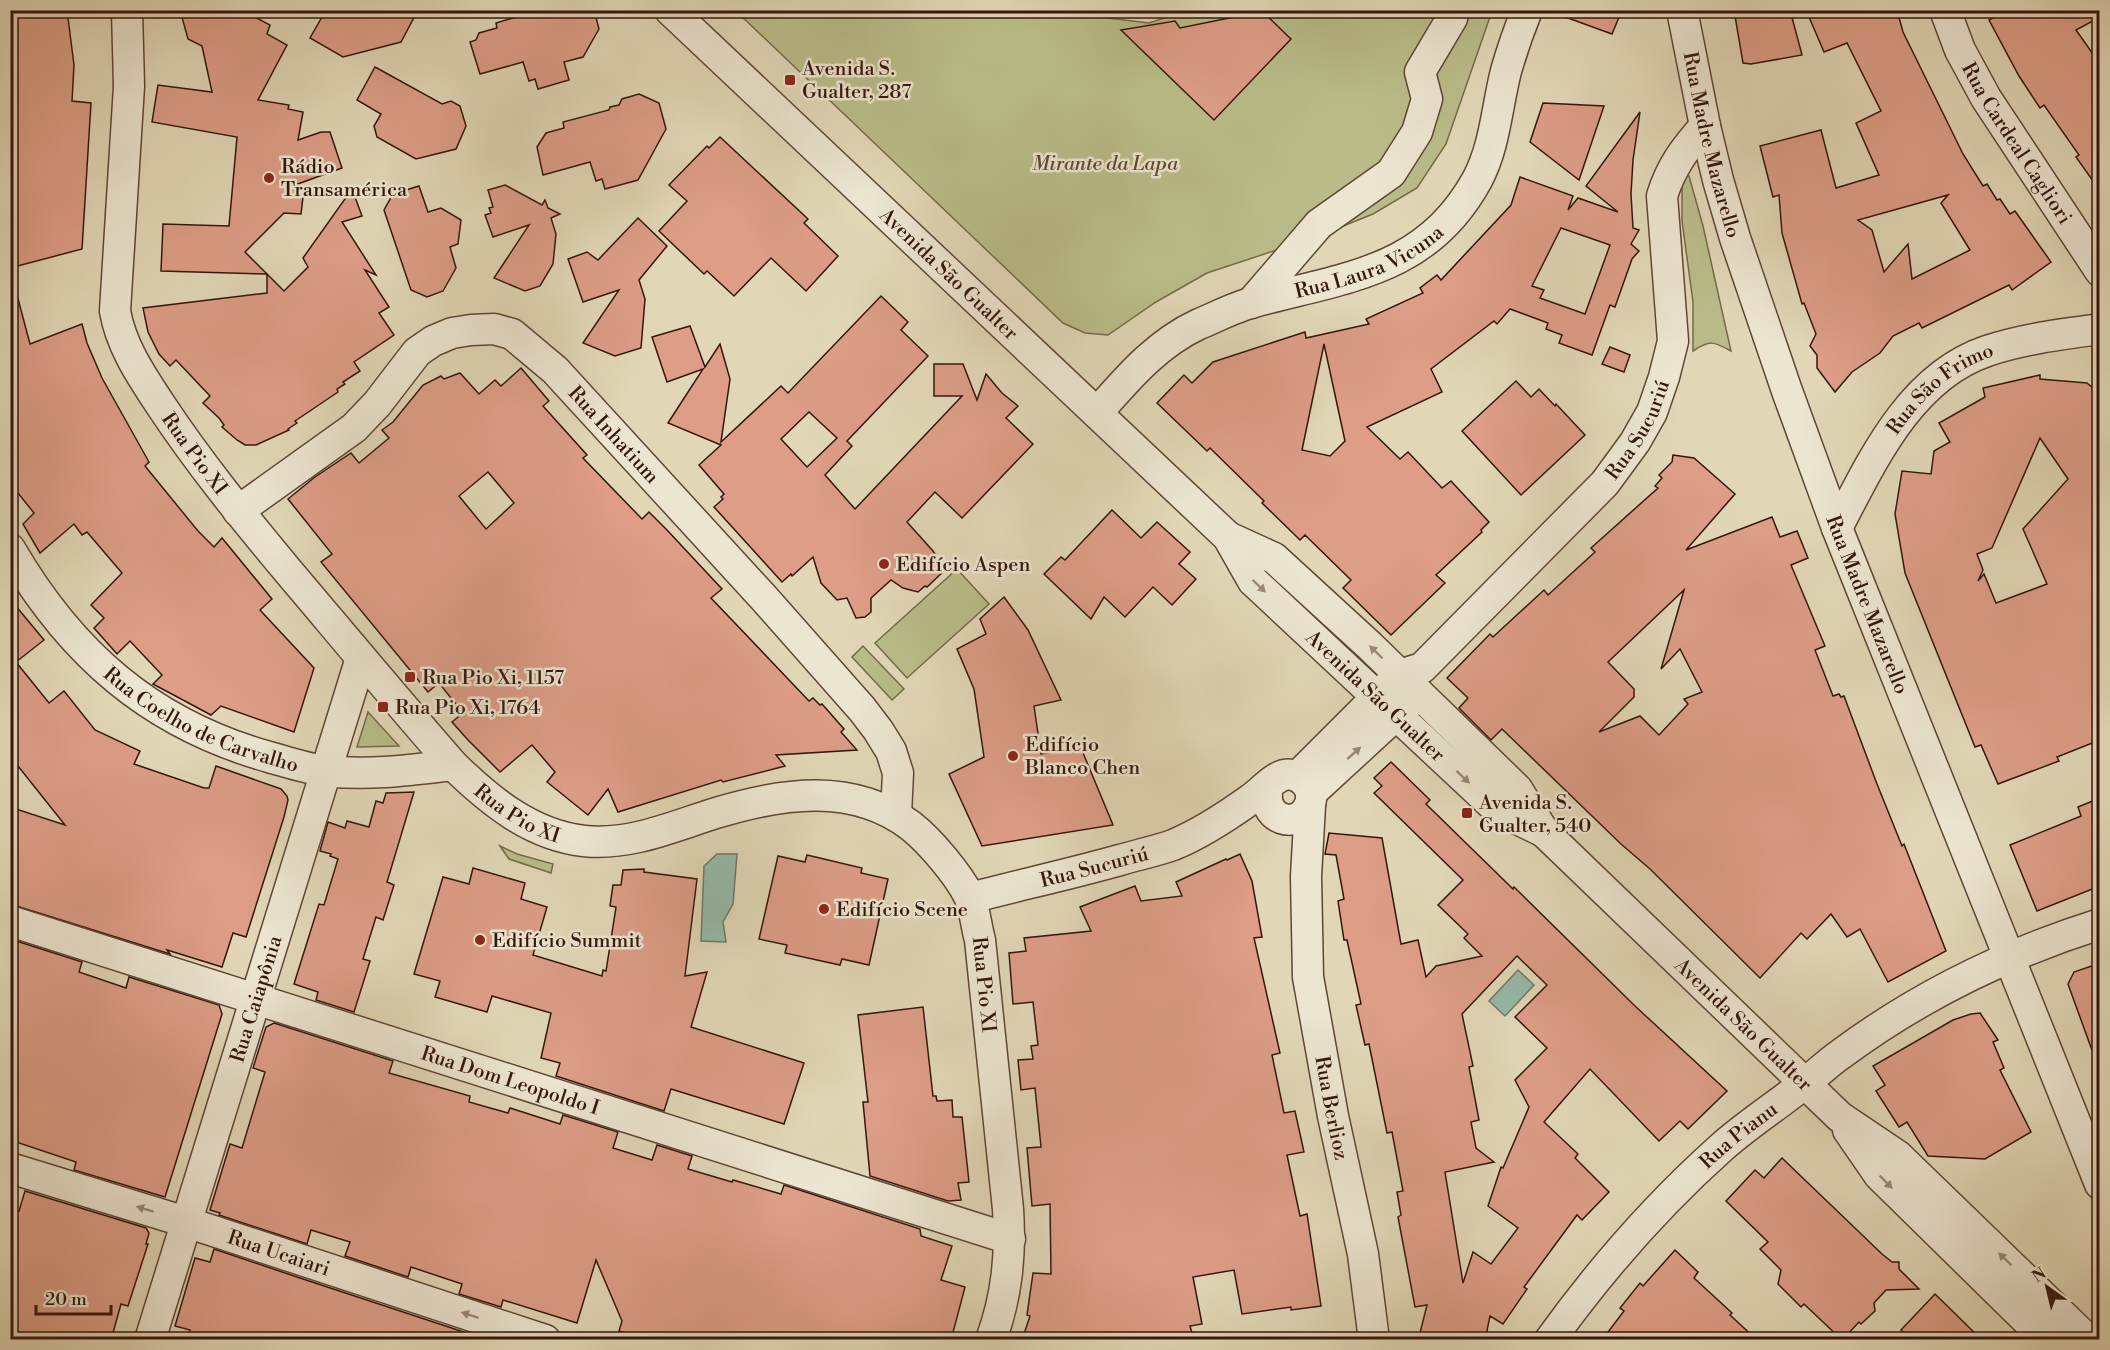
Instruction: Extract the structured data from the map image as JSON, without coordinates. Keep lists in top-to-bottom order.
{
  "streets": {
    "street": [
      "Rua Cardeal Cagliori",
      "Rua Madre Mazarello",
      "Rua Laura Vicuna",
      "Avenida São Gualter",
      "Rua São Frimo",
      "Rua Sucuriú",
      "Rua Inhatium",
      "Rua Pio XI",
      "Rua Coelho de Carvalho",
      "Rua Caiapônia",
      "Rua Dom Leopoldo I",
      "Rua Berlioz",
      "Rua Pianu",
      "Rua Ucaiari"
    ]
  },
  "crossings": [
    ["Rua Madre Mazarello", "Rua São Frimo"],
    ["Rua Madre Mazarello", "Rua Sucuriú"],
    ["Rua Madre Mazarello", "Rua Pianu"],
    ["Rua Laura Vicuna", "Avenida São Gualter"],
    ["Avenida São Gualter", "Rua Sucuriú"],
    ["Avenida São Gualter", "Rua Pianu"],
    ["Rua Sucuriú", "Rua Pio XI"],
    ["Rua Sucuriú", "Rua Berlioz"],
    ["Rua Inhatium", "Rua Pio XI"],
    ["Rua Pio XI", "Rua Coelho de Carvalho"],
    ["Rua Pio XI", "Rua Caiapônia"],
    ["Rua Pio XI", "Rua Dom Leopoldo I"],
    ["Rua Coelho de Carvalho", "Rua Caiapônia"],
    ["Rua Caiapônia", "Rua Dom Leopoldo I"],
    ["Rua Caiapônia", "Rua Ucaiari"]
  ],
  "one_way": ["Rua Ucaiari"],
  "parks": ["Mirante da Lapa"],
  "places": {
    "transit": [
      "Avenida S. Gualter, 287",
      "Rua Pio Xi, 1157",
      "Rua Pio Xi, 1764",
      "Avenida S. Gualter, 540"
    ],
    "other": [
      "Rádio Transamérica",
      "Edifício Aspen",
      "Edifício Blanco Chen",
      "Edifício Scene",
      "Edifício Summit"
    ]
  },
  "scale_bar": "20 m",
  "north": "top left"
}
